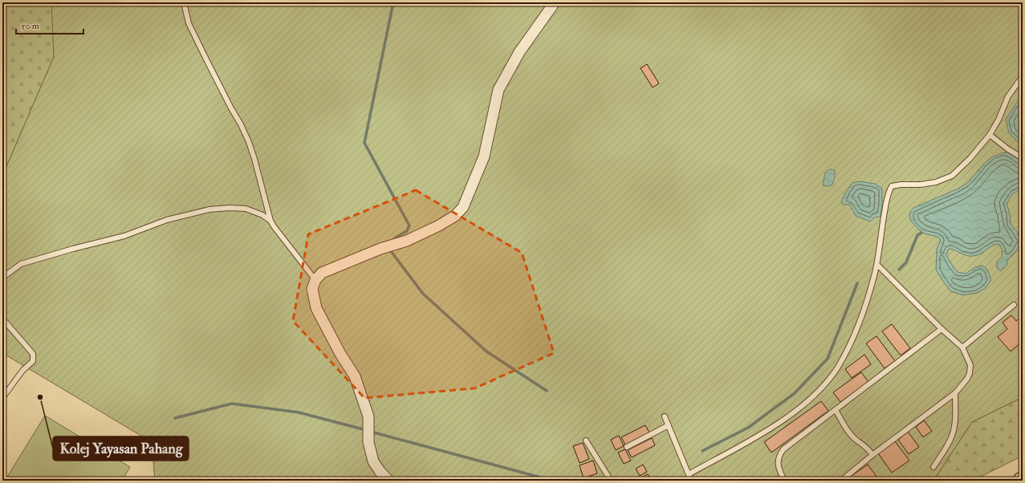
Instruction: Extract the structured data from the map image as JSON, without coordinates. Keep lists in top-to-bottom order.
{
  "places": ["Kolej Yayasan Pahang"],
  "scale_bar": "50 m"
}
